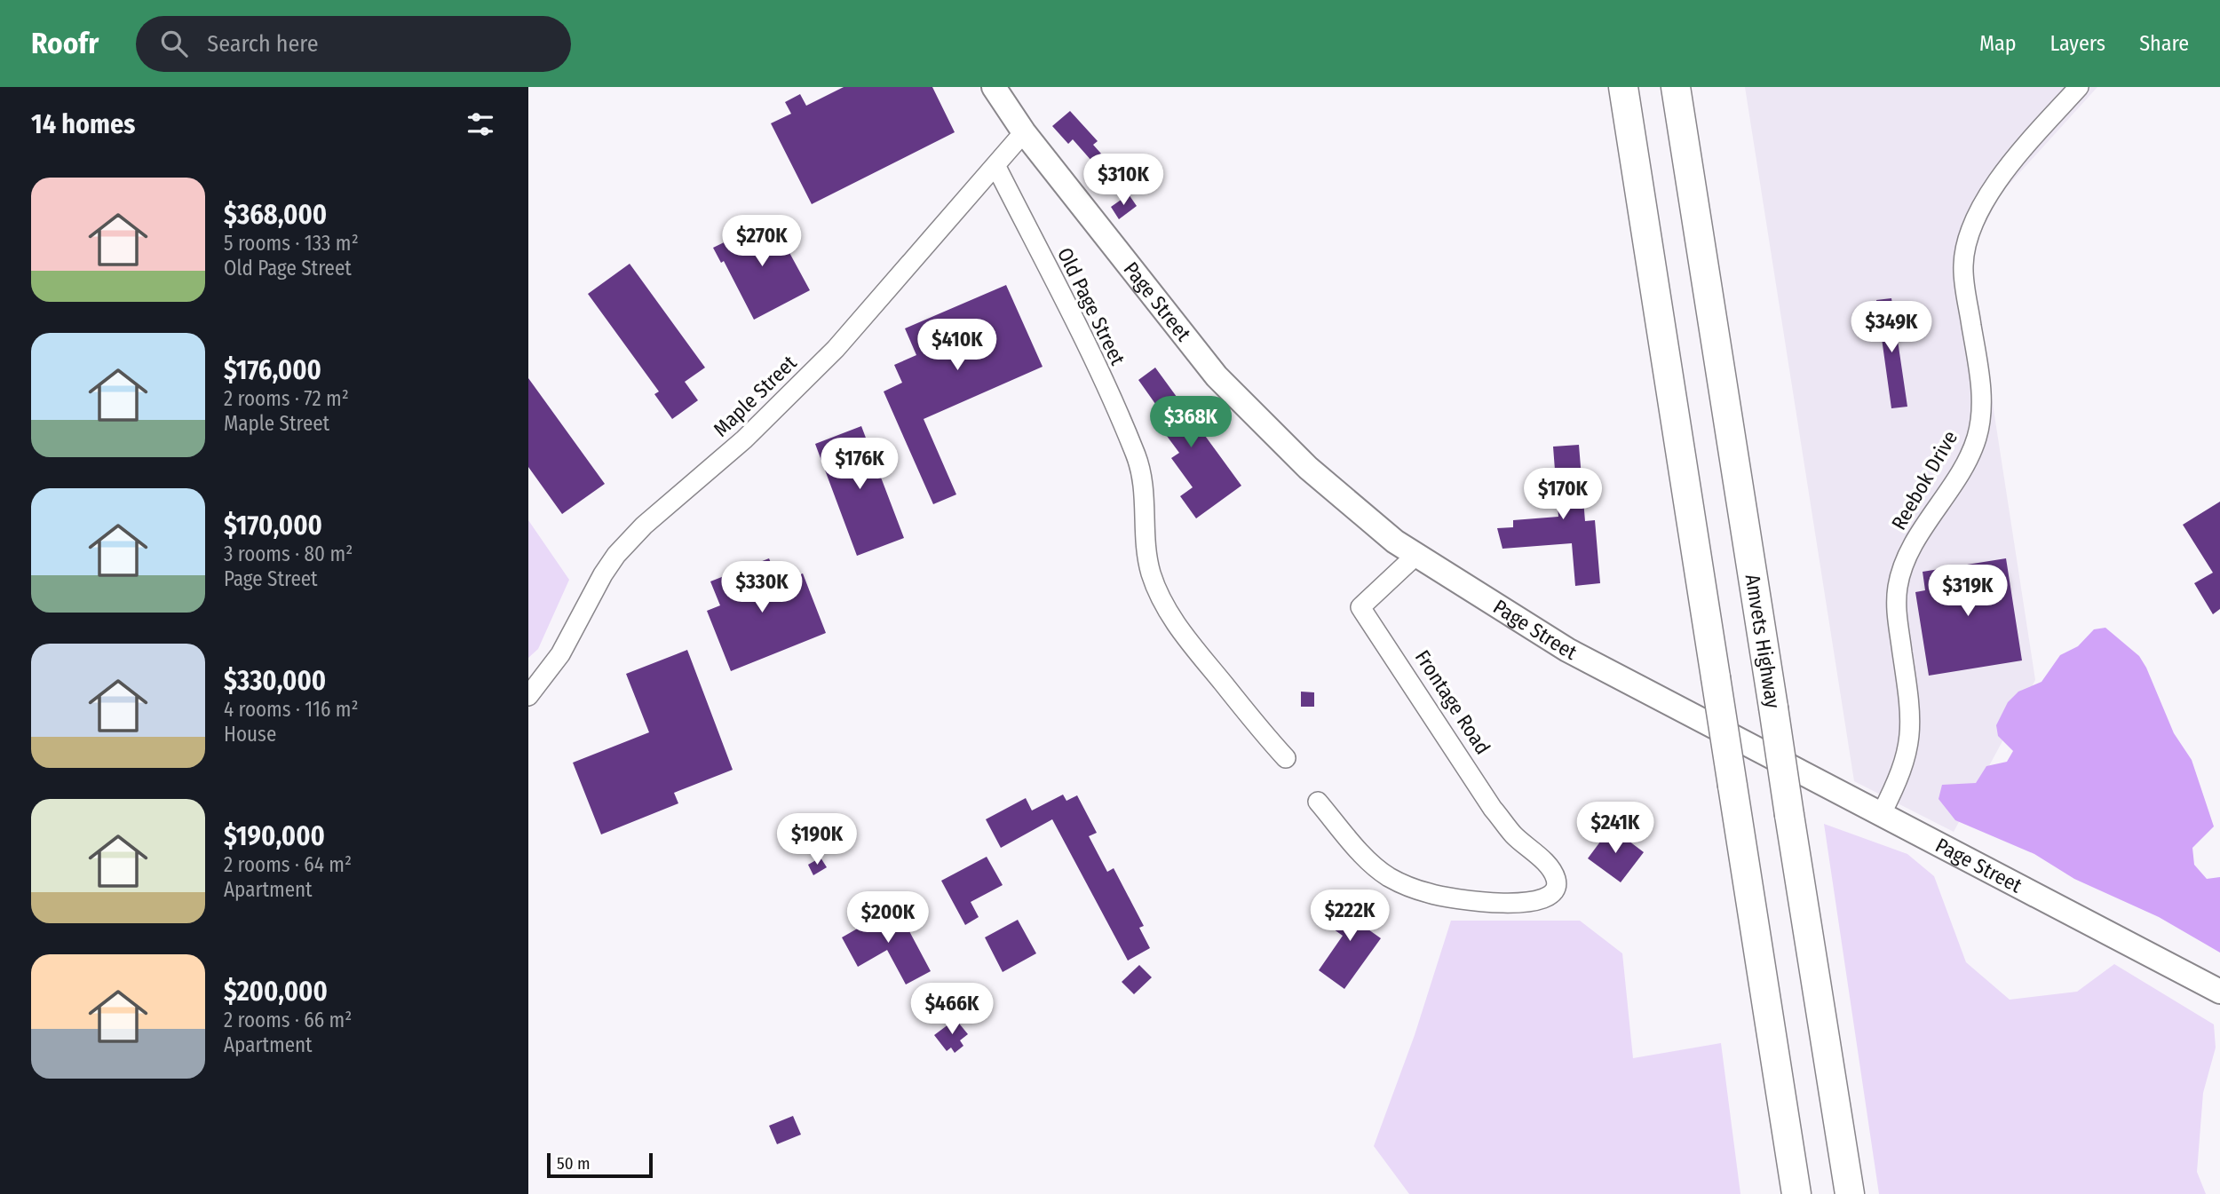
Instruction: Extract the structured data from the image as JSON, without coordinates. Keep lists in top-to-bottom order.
{
  "streets": {
    "highway": ["Amvets Highway"],
    "main road": ["Page Street"],
    "street": [
      "Old Page Street",
      "Maple Street",
      "Reebok Drive",
      "Frontage Road"
    ]
  },
  "crossings": [
    ["Page Street", "Maple Street"],
    ["Page Street", "Reebok Drive"],
    ["Page Street", "Frontage Road"],
    ["Old Page Street", "Maple Street"]
  ],
  "scale_bar": "50 m",
  "page": {
    "header": "Roofr",
    "search": "Search here",
    "nav": ["Map", "Layers", "Share"],
    "heading": "14 homes",
    "price": [
      "$310K",
      "$270K",
      "$349K",
      "$410K",
      "$368K",
      "$176K",
      "$170K",
      "$330K",
      "$319K",
      "$241K",
      "$190K",
      "$222K",
      "$200K",
      "$466K"
    ],
    "list": [
      {
        "name": "$368,000",
        "note": "5 rooms · 133 m² · Old Page Street"
      },
      {
        "name": "$176,000",
        "note": "2 rooms · 72 m² · Maple Street"
      },
      {
        "name": "$170,000",
        "note": "3 rooms · 80 m² · Page Street"
      },
      {
        "name": "$330,000",
        "note": "4 rooms · 116 m² · House"
      },
      {
        "name": "$190,000",
        "note": "2 rooms · 64 m² · Apartment"
      },
      {
        "name": "$200,000",
        "note": "2 rooms · 66 m² · Apartment"
      }
    ],
    "scale": "50 m"
  }
}
